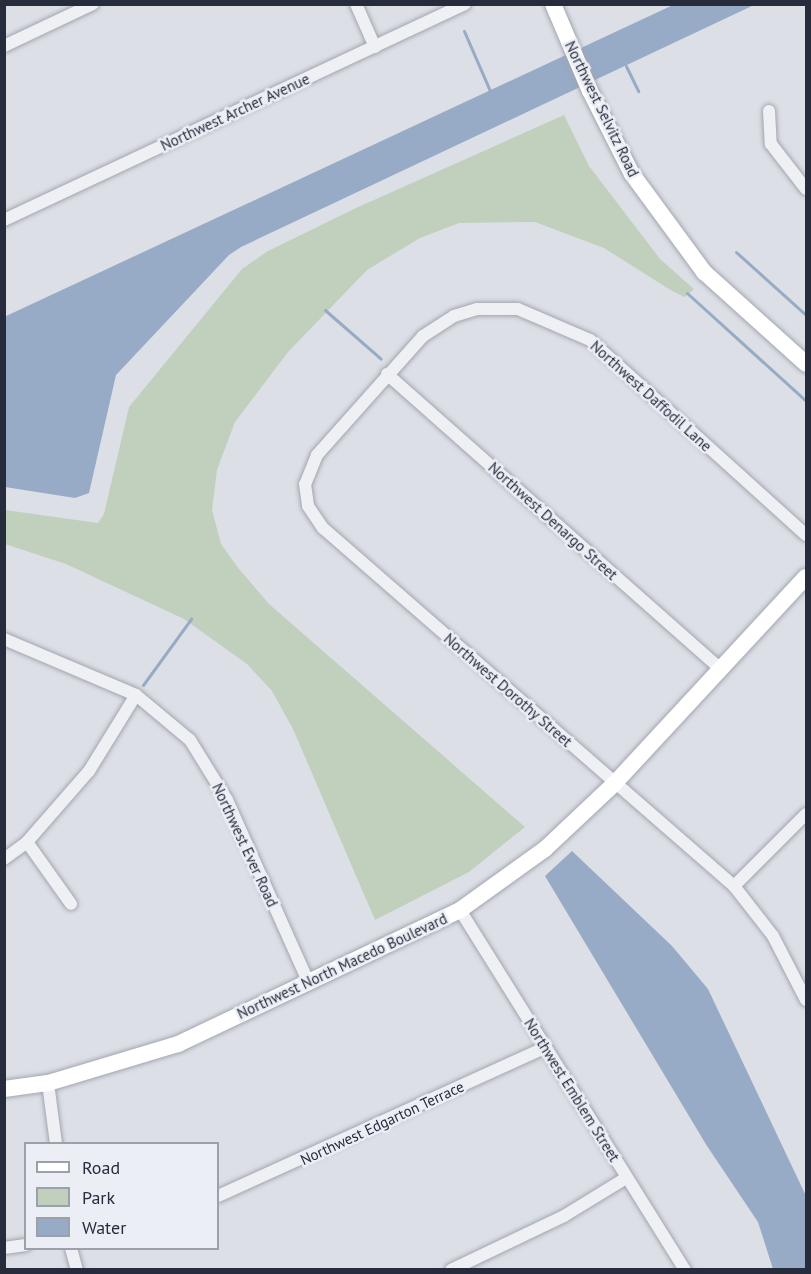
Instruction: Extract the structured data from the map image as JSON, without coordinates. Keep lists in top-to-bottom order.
{
  "streets": {
    "street": [
      "Northwest Selvitz Road",
      "Northwest Archer Avenue",
      "Northwest Daffodil Lane",
      "Northwest Denargo Street",
      "Northwest Dorothy Street",
      "Northwest Ever Road",
      "Northwest North Macedo Boulevard",
      "Northwest Emblem Street",
      "Northwest Edgarton Terrace"
    ]
  },
  "crossings": [
    ["Northwest Daffodil Lane", "Northwest Denargo Street"],
    ["Northwest Daffodil Lane", "Northwest Dorothy Street"],
    ["Northwest Denargo Street", "Northwest Dorothy Street"],
    ["Northwest Denargo Street", "Northwest North Macedo Boulevard"],
    ["Northwest Dorothy Street", "Northwest North Macedo Boulevard"],
    ["Northwest Ever Road", "Northwest North Macedo Boulevard"],
    ["Northwest North Macedo Boulevard", "Northwest Emblem Street"],
    ["Northwest Emblem Street", "Northwest Edgarton Terrace"]
  ],
  "legend": ["Road", "Park", "Water"]
}
